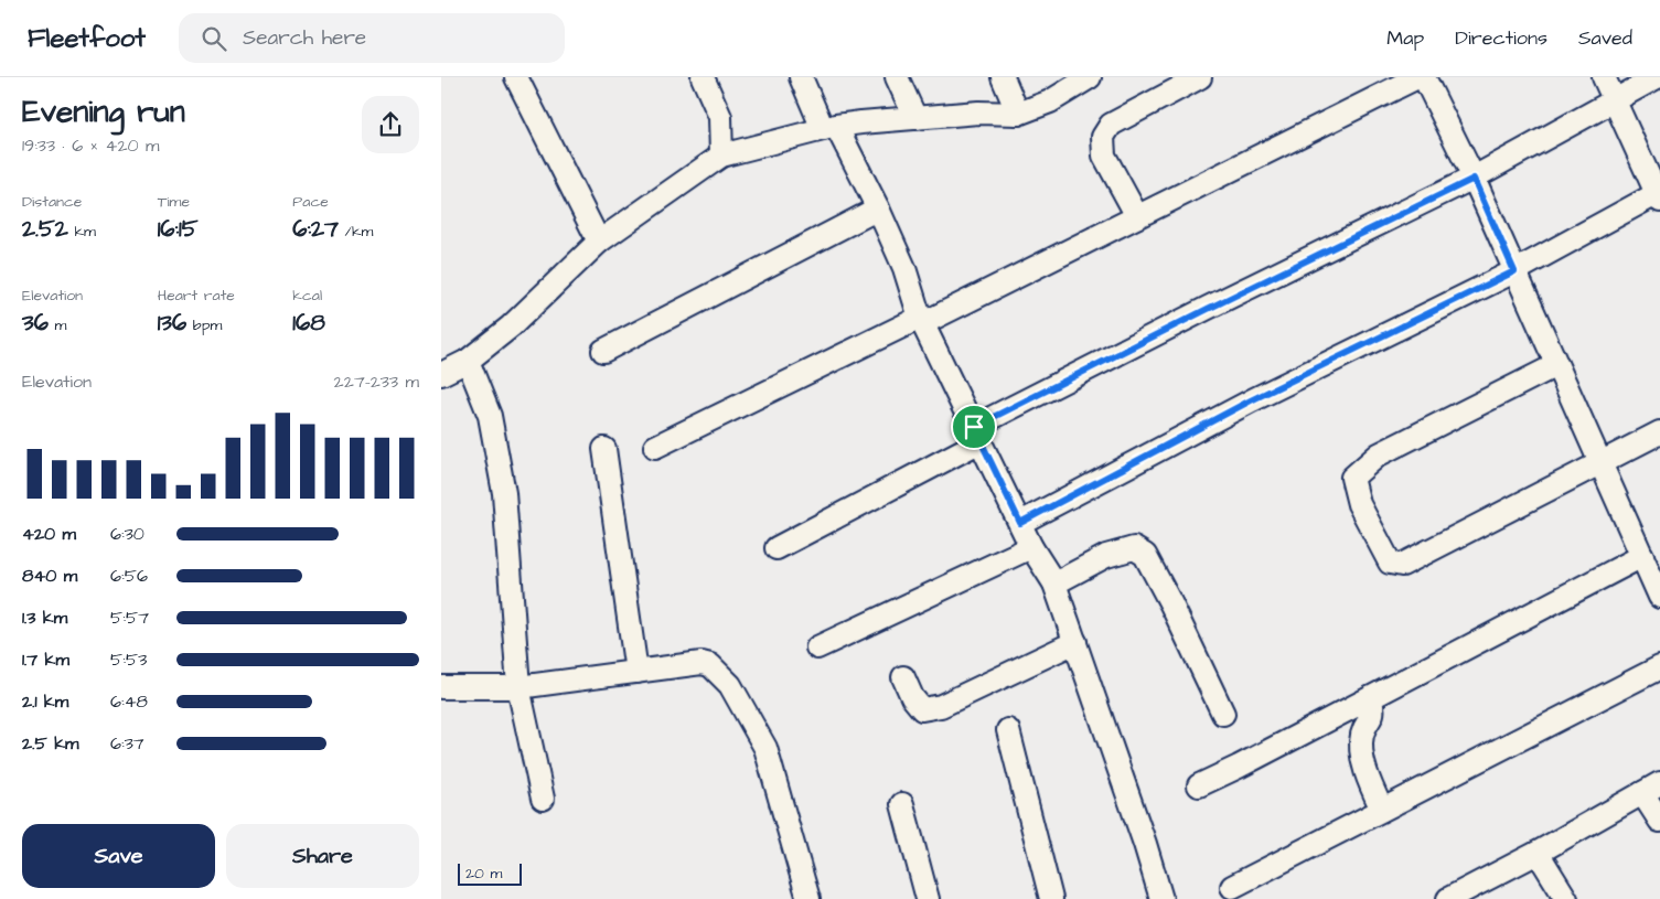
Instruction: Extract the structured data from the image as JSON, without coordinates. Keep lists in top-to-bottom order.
{
  "scale_bar": "20 m",
  "page": {
    "header": "Fleetfoot",
    "search": "Search here",
    "nav": ["Map", "Directions", "Saved"],
    "heading": ["Evening run", "19:33 · 6 × 420 m"],
    "stats": [
      ["Distance", "2.52 km"],
      ["Time", "16:15"],
      ["Pace", "6:27 /km"],
      ["Elevation", "36 m"],
      ["Heart rate", "136 bpm"],
      ["kcal", "168"]
    ],
    "chart": ["Elevation", "227–233 m"],
    "list": [
      {
        "name": "420 m",
        "note": "6:30"
      },
      {
        "name": "840 m",
        "note": "6:56"
      },
      {
        "name": "1.3 km",
        "note": "5:57"
      },
      {
        "name": "1.7 km",
        "note": "5:53"
      },
      {
        "name": "2.1 km",
        "note": "6:48"
      },
      {
        "name": "2.5 km",
        "note": "6:37"
      }
    ],
    "buttons": ["Save", "Share"],
    "scale": "20 m"
  }
}
